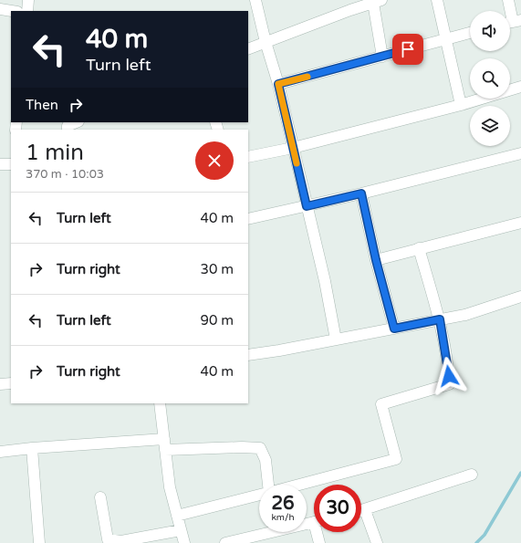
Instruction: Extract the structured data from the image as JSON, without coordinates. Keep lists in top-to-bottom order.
{
  "page": {
    "turn": ["40 m", "Turn left"],
    "then": "Then",
    "heading": ["1 min", "370 m · 10:03"],
    "list": [
      {
        "name": "Turn left",
        "value": "40 m"
      },
      {
        "name": "Turn right",
        "value": "30 m"
      },
      {
        "name": "Turn left",
        "value": "90 m"
      },
      {
        "name": "Turn right",
        "value": "40 m"
      }
    ],
    "speed": "26 km/h",
    "limit": "30"
  }
}
